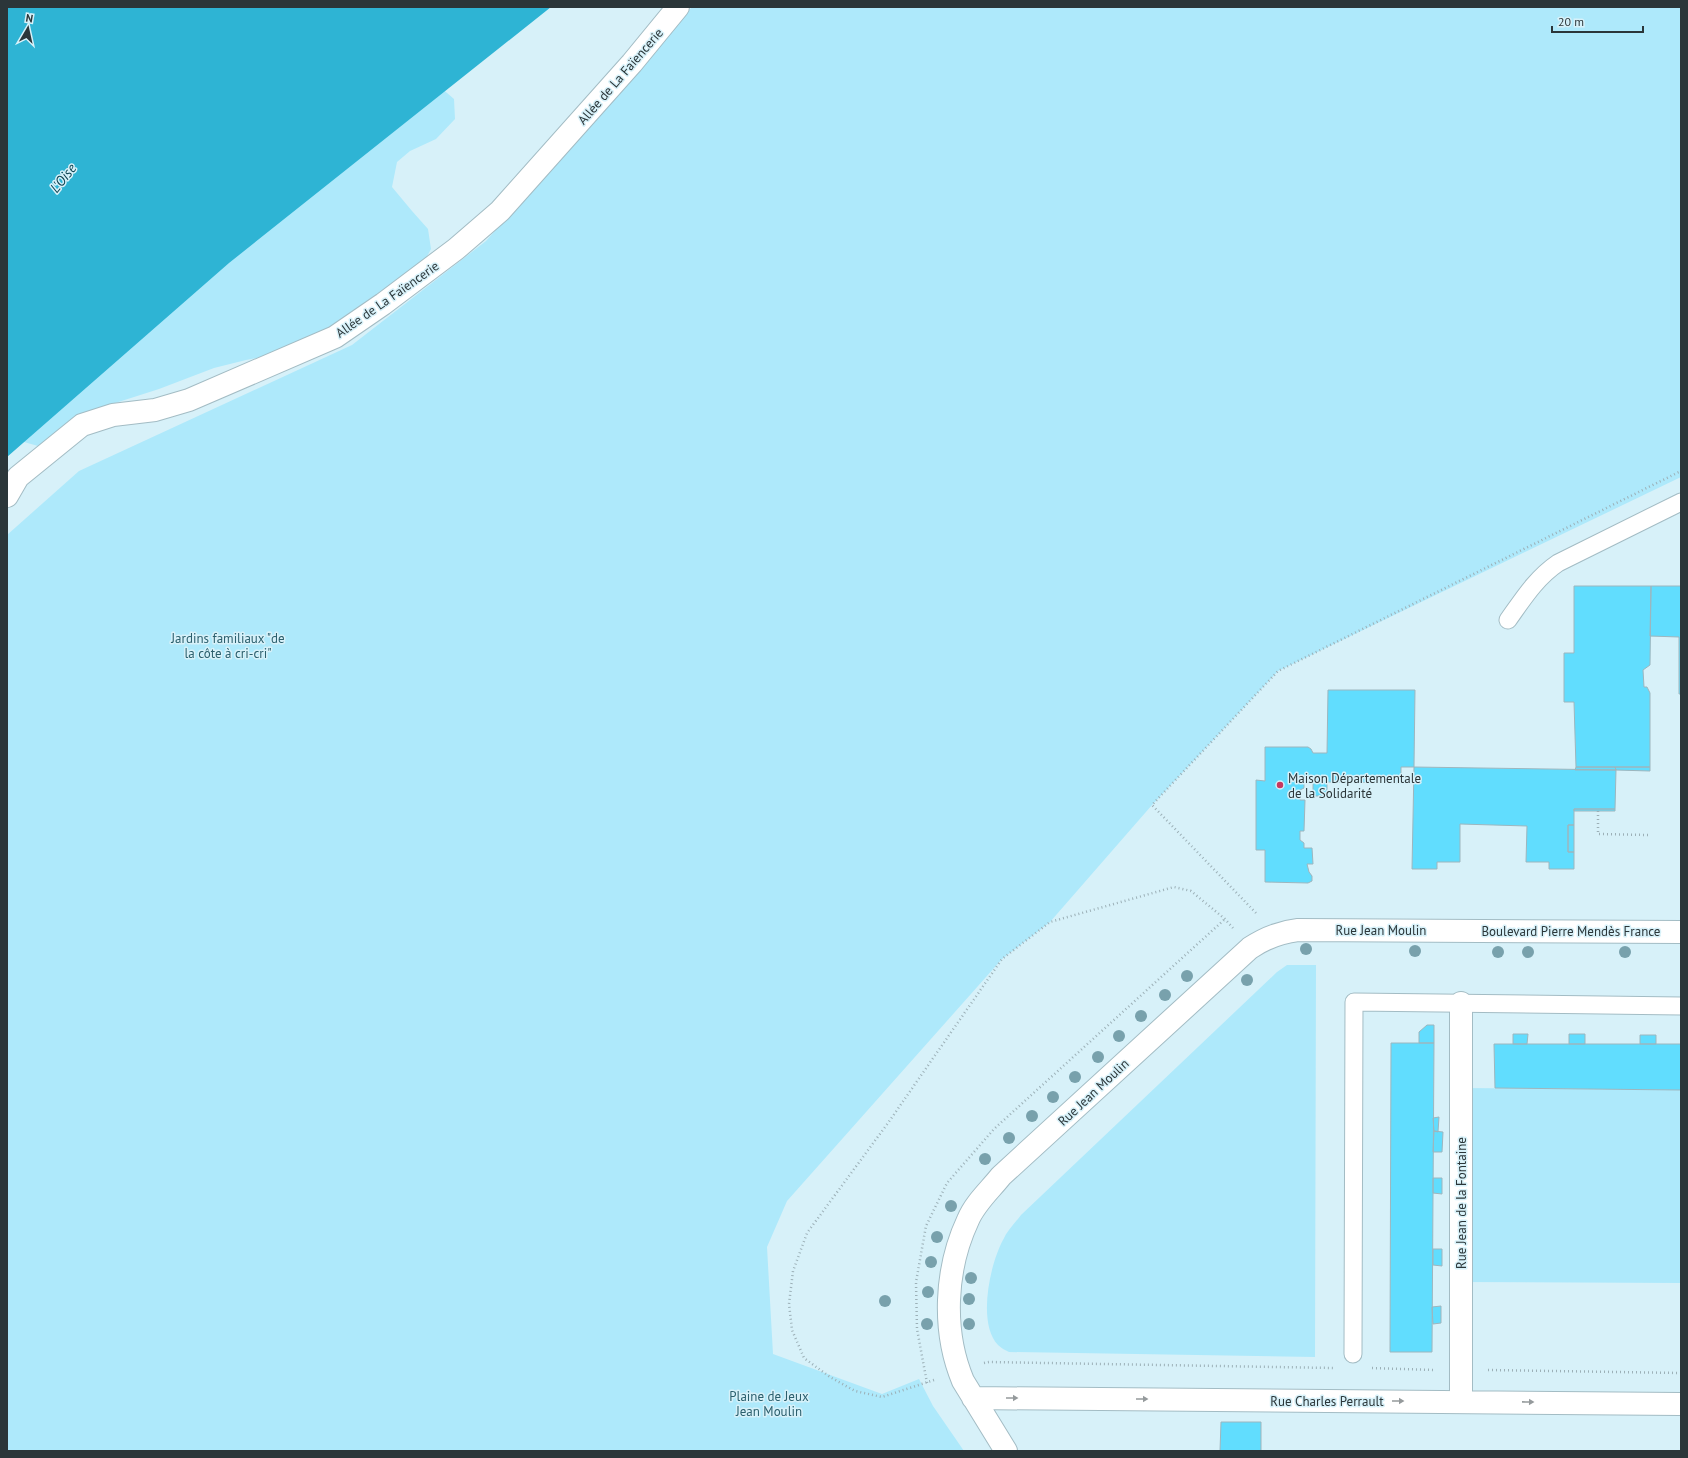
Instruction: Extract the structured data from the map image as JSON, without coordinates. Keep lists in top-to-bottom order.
{
  "streets": {
    "street": [
      "Allée de La Faïencerie",
      "Rue Jean Moulin",
      "Boulevard Pierre Mendès France",
      "Rue Jean de la Fontaine",
      "Rue Charles Perrault"
    ]
  },
  "crossings": [
    ["Rue Jean Moulin", "Boulevard Pierre Mendès France"],
    ["Rue Jean Moulin", "Rue Charles Perrault"],
    ["Rue Jean de la Fontaine", "Rue Charles Perrault"]
  ],
  "one_way": ["Rue Charles Perrault"],
  "water": ["L'Oise"],
  "parks": ["Jardins familiaux \"de la côte à cri-cri\"", "Plaine de Jeux Jean Moulin"],
  "places": ["Maison Départementale de la Solidarité"],
  "scale_bar": "20 m",
  "north": "top"
}
